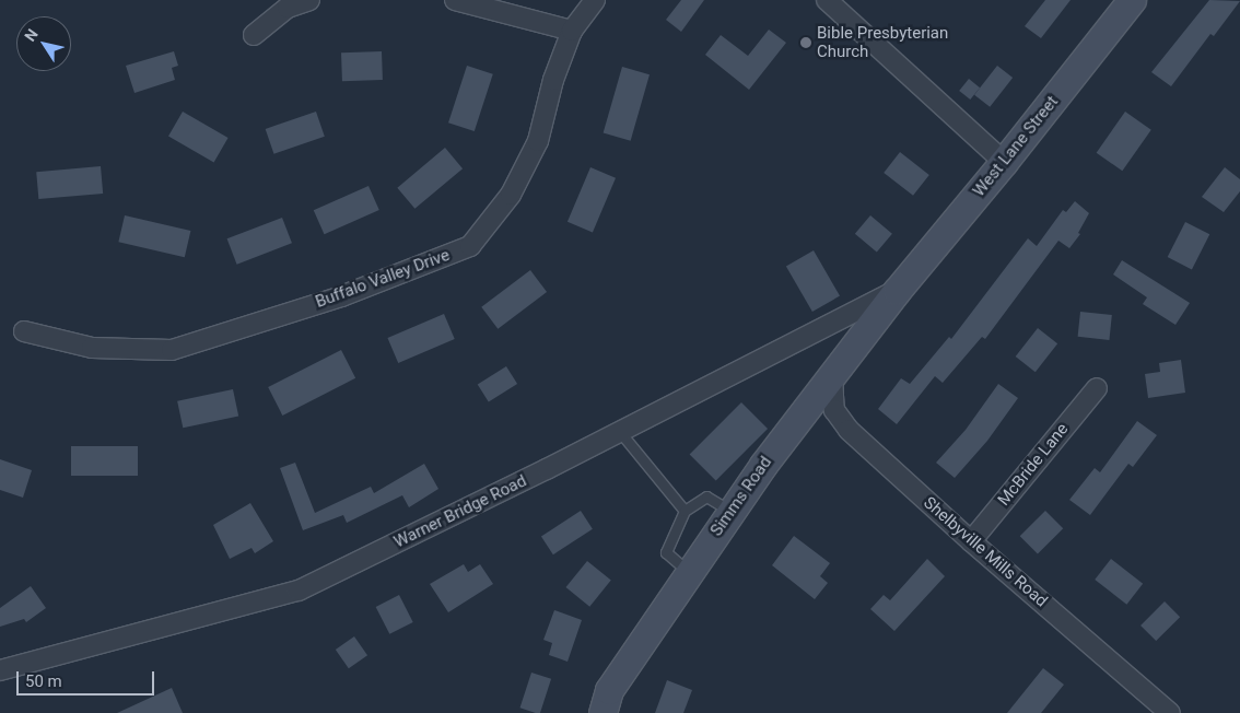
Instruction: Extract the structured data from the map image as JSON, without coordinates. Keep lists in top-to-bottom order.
{
  "streets": {
    "street": [
      "West Lane Street",
      "Buffalo Valley Drive",
      "McBride Lane",
      "Simms Road",
      "Warner Bridge Road",
      "Shelbyville Mills Road"
    ]
  },
  "crossings": [
    ["West Lane Street", "Simms Road"],
    ["West Lane Street", "Warner Bridge Road"],
    ["McBride Lane", "Shelbyville Mills Road"],
    ["Simms Road", "Warner Bridge Road"],
    ["Simms Road", "Shelbyville Mills Road"]
  ],
  "places": ["Bible Presbyterian Church"],
  "scale_bar": "50 m",
  "north": "top left"
}
